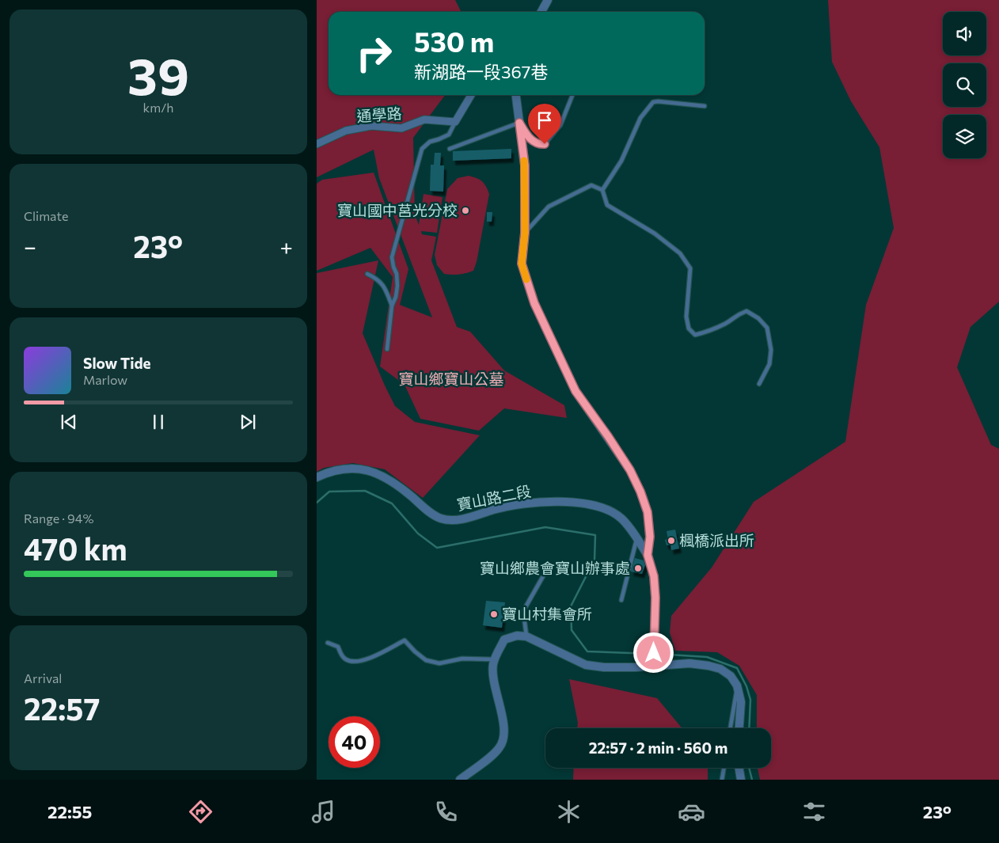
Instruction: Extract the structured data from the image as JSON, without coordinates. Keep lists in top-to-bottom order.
{
  "streets": {
    "street": ["通學路", "寶山路二段"]
  },
  "parks": ["寶山鄉寶山公墓"],
  "places": [
    "寶山國中莒光分校",
    "楓橋派出所",
    "寶山鄉農會寶山辦事處",
    "寶山村集會所"
  ],
  "page": {
    "tile": [
      ["39", "km/h"],
      "Climate",
      ["Range · 94%", "470 km"],
      ["Arrival", "22:57"]
    ],
    "turn": ["530 m", "新湖路一段367巷"],
    "heat": ["−", "23°", "+"],
    "song": ["Slow Tide", "Marlow"],
    "limit": "40",
    "trip": "22:57 · 2 min · 560 m",
    "tabs": ["22:55", "23°"]
  }
}
